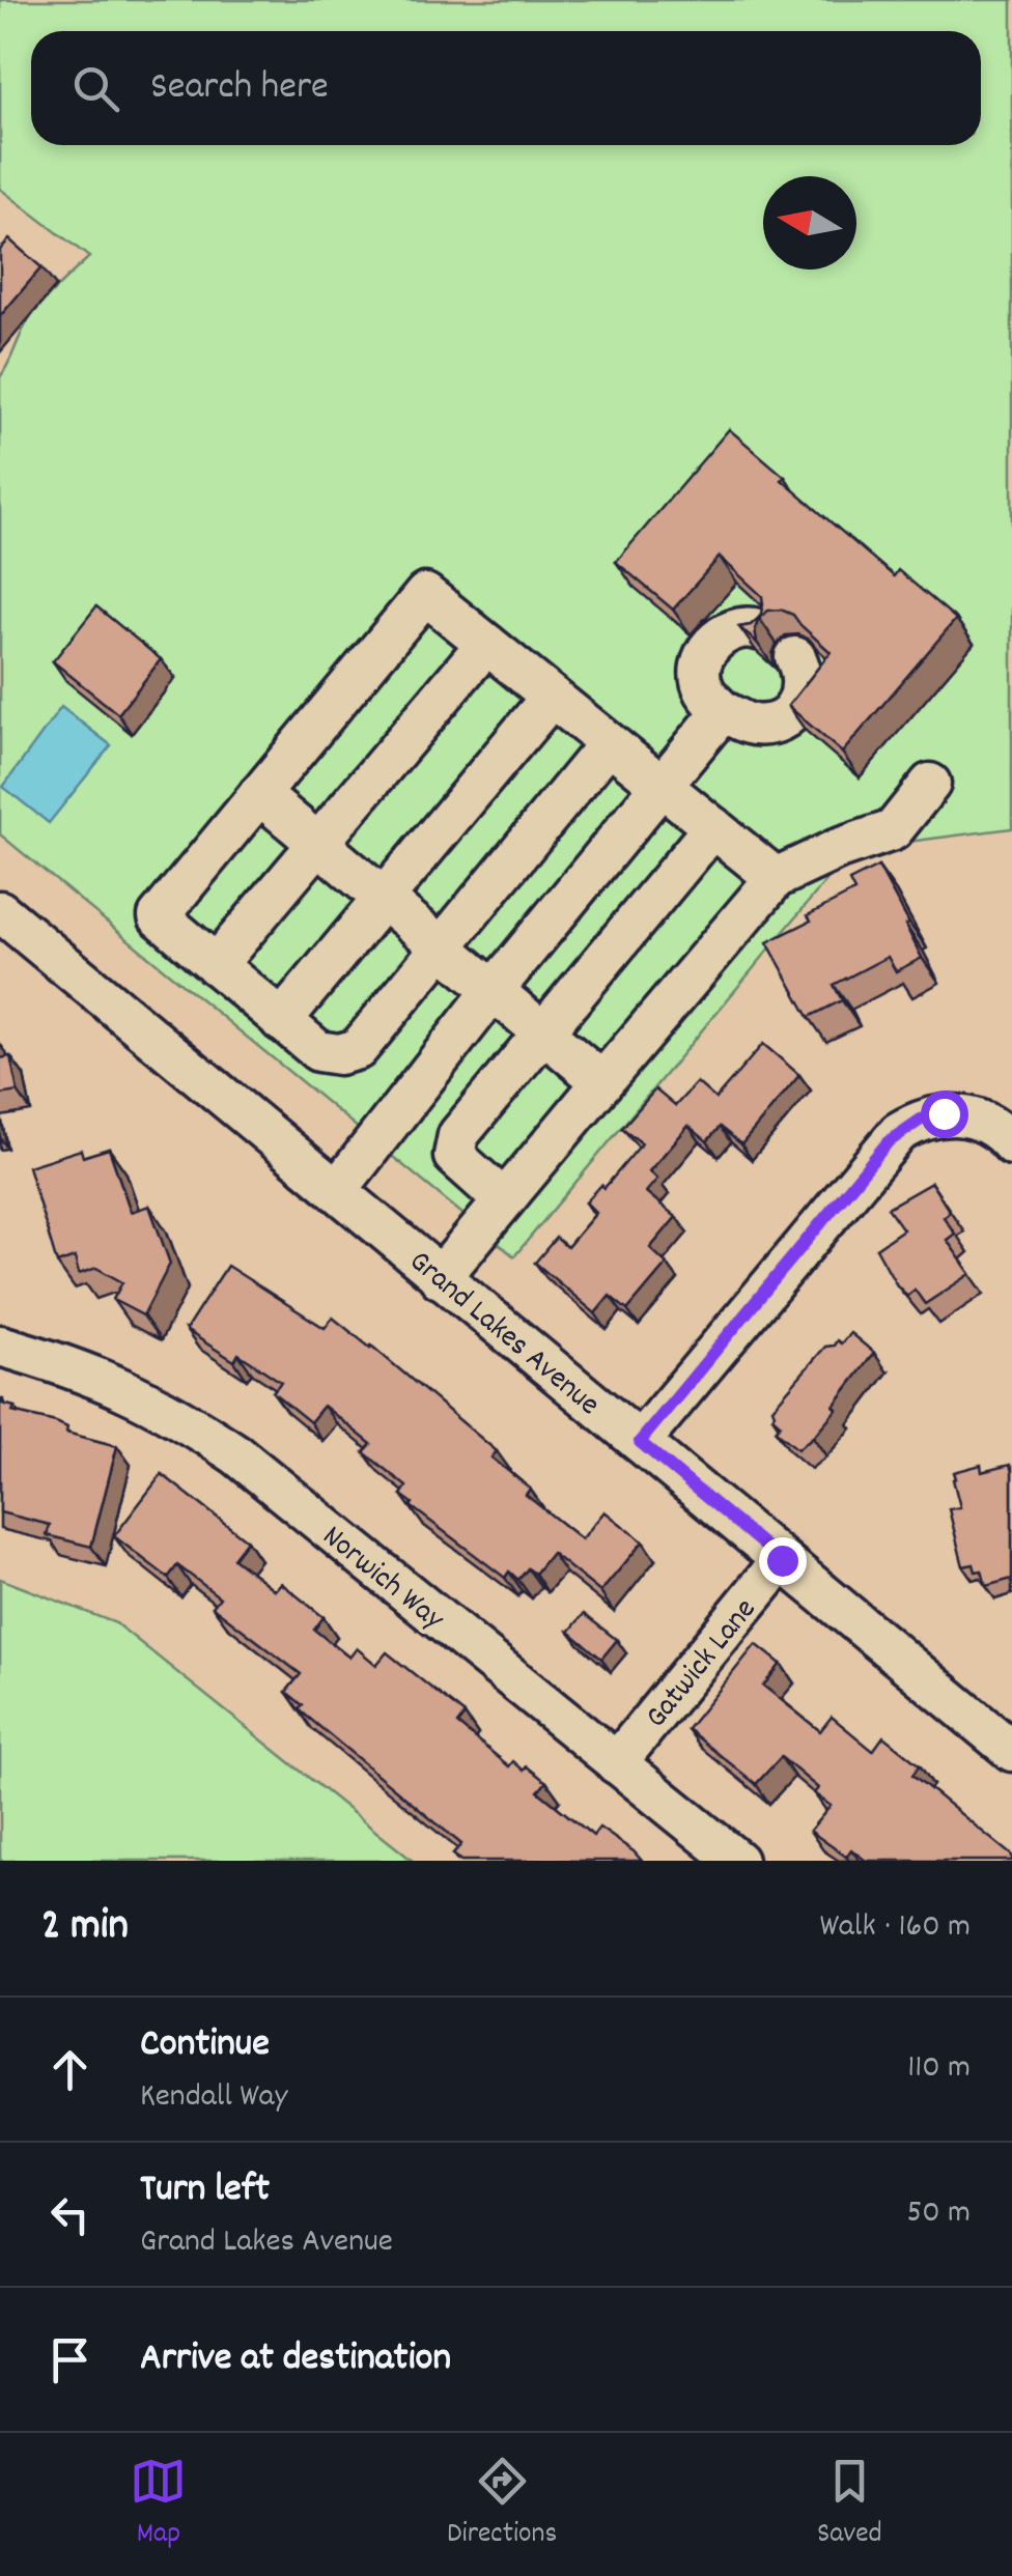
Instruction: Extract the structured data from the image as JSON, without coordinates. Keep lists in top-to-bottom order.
{
  "streets": {
    "street": ["Grand Lakes Avenue", "Norwich Way", "Gatwick Lane"]
  },
  "crossings": [
    ["Grand Lakes Avenue", "Gatwick Lane"],
    ["Norwich Way", "Gatwick Lane"]
  ],
  "north": "left",
  "page": {
    "search": "Search here",
    "heading": ["2 min", "Walk · 160 m"],
    "list": [
      ["Continue", "Kendall Way", "110 m"],
      ["Turn left", "Grand Lakes Avenue", "50 m"],
      "Arrive at destination"
    ],
    "nav": ["Map", "Directions", "Saved"]
  }
}
